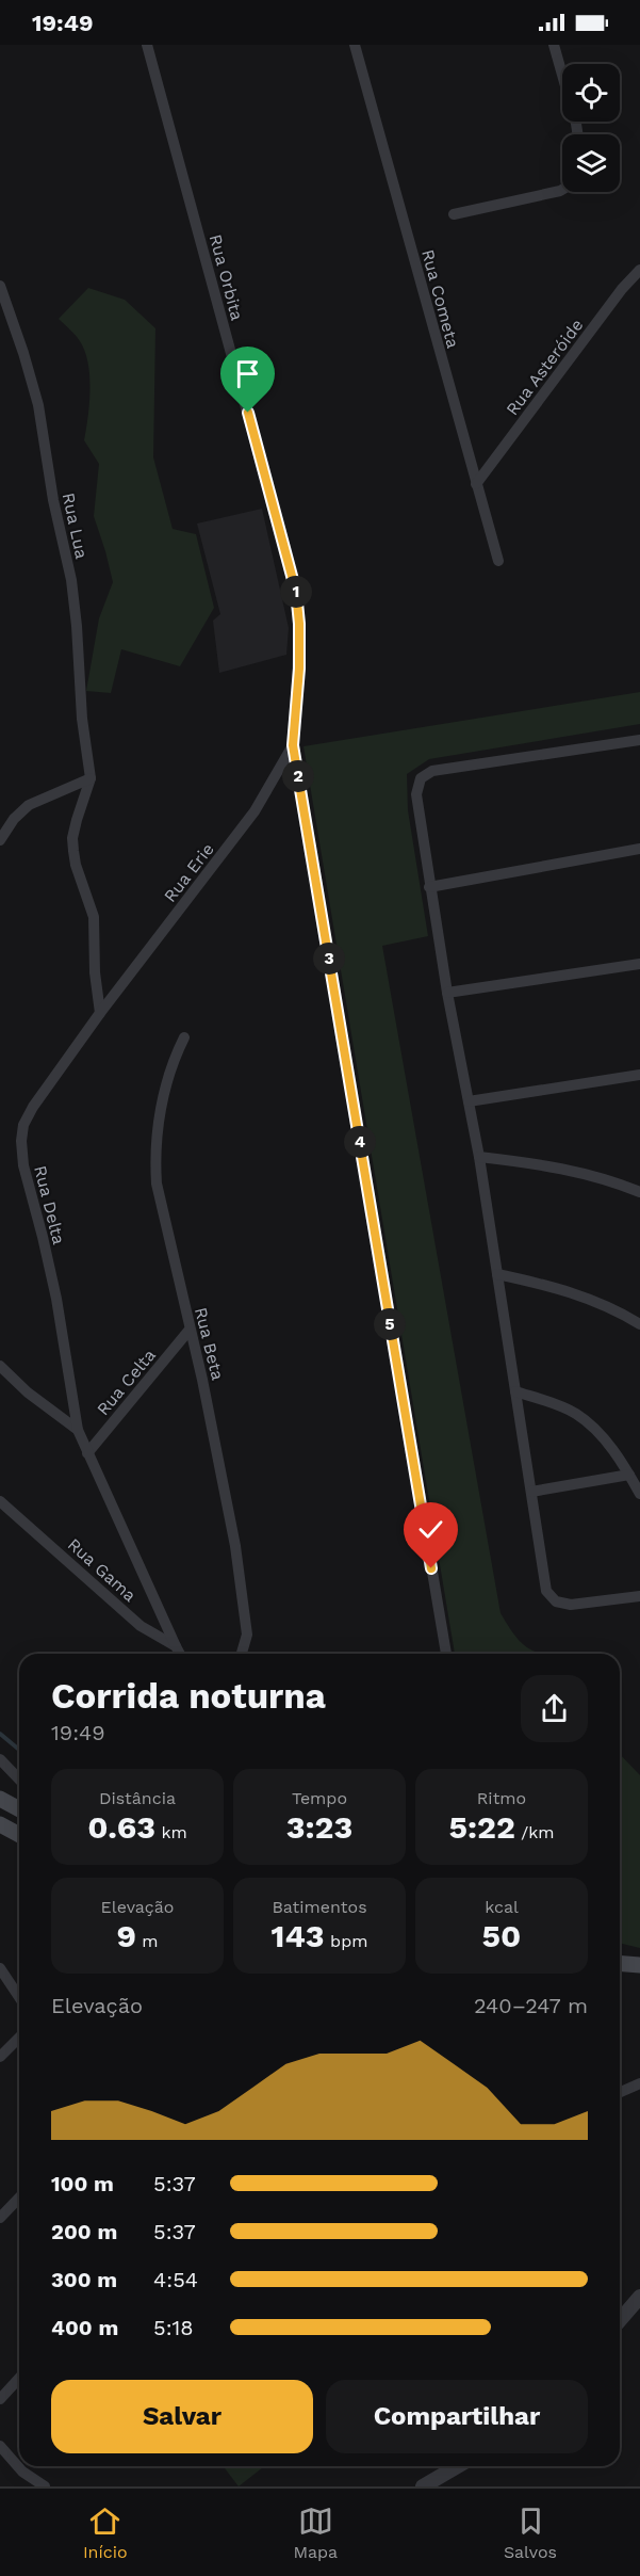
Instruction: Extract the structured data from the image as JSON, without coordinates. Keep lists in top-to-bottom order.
{
  "streets": {
    "street": [
      "Rua Orbita",
      "Rua Cometa",
      "Rua Asteróide",
      "Rua Lua",
      "Rua Erie",
      "Rua Delta",
      "Rua Beta",
      "Rua Celta",
      "Rua Gama"
    ]
  },
  "crossings": [
    ["Rua Orbita", "Rua Erie"],
    ["Rua Cometa", "Rua Asteróide"],
    ["Rua Erie", "Rua Delta"],
    ["Rua Delta", "Rua Celta"],
    ["Rua Delta", "Rua Gama"],
    ["Rua Beta", "Rua Celta"]
  ],
  "page": {
    "status": "19:49",
    "pins": [
      "1",
      "2",
      "3",
      "4",
      "5"
    ],
    "heading": ["Corrida noturna", "19:49"],
    "stats": [
      ["Distância", "0.63 km"],
      ["Tempo", "3:23"],
      ["Ritmo", "5:22 /km"],
      ["Elevação", "9 m"],
      ["Batimentos", "143 bpm"],
      ["kcal", "50"]
    ],
    "chart": ["Elevação", "240–247 m"],
    "list": [
      {
        "name": "100 m",
        "note": "5:37"
      },
      {
        "name": "200 m",
        "note": "5:37"
      },
      {
        "name": "300 m",
        "note": "4:54"
      },
      {
        "name": "400 m",
        "note": "5:18"
      }
    ],
    "buttons": ["Salvar", "Compartilhar"],
    "tabs": ["Início", "Mapa", "Salvos"]
  }
}
